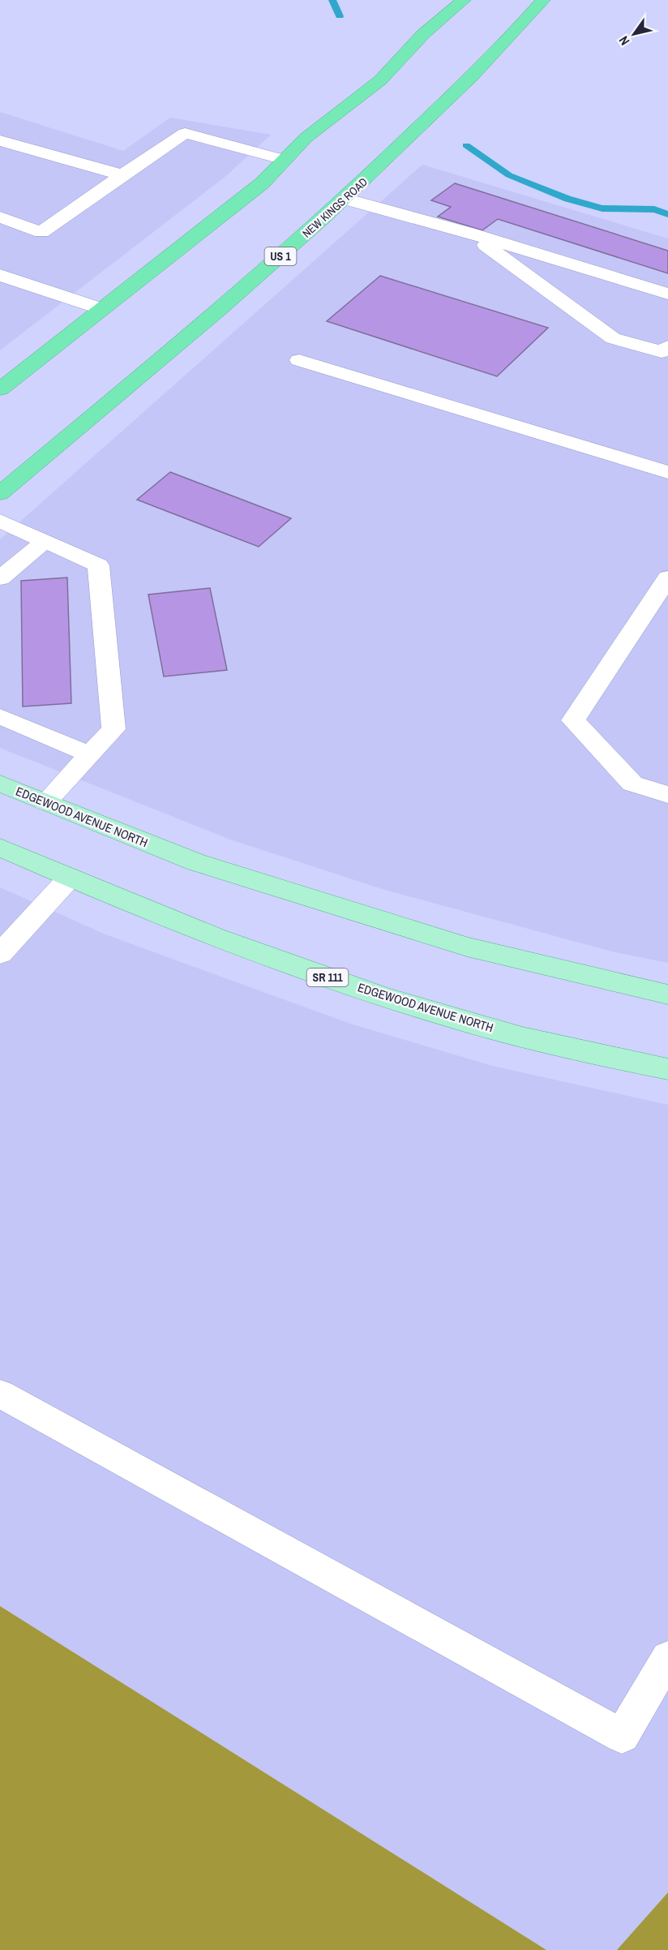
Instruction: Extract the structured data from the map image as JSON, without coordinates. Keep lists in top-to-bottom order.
{
  "streets": {
    "highway": ["NEW KINGS ROAD", "US 1"],
    "main road": ["EDGEWOOD AVENUE NORTH", "SR 111"]
  },
  "north": "bottom left"
}
